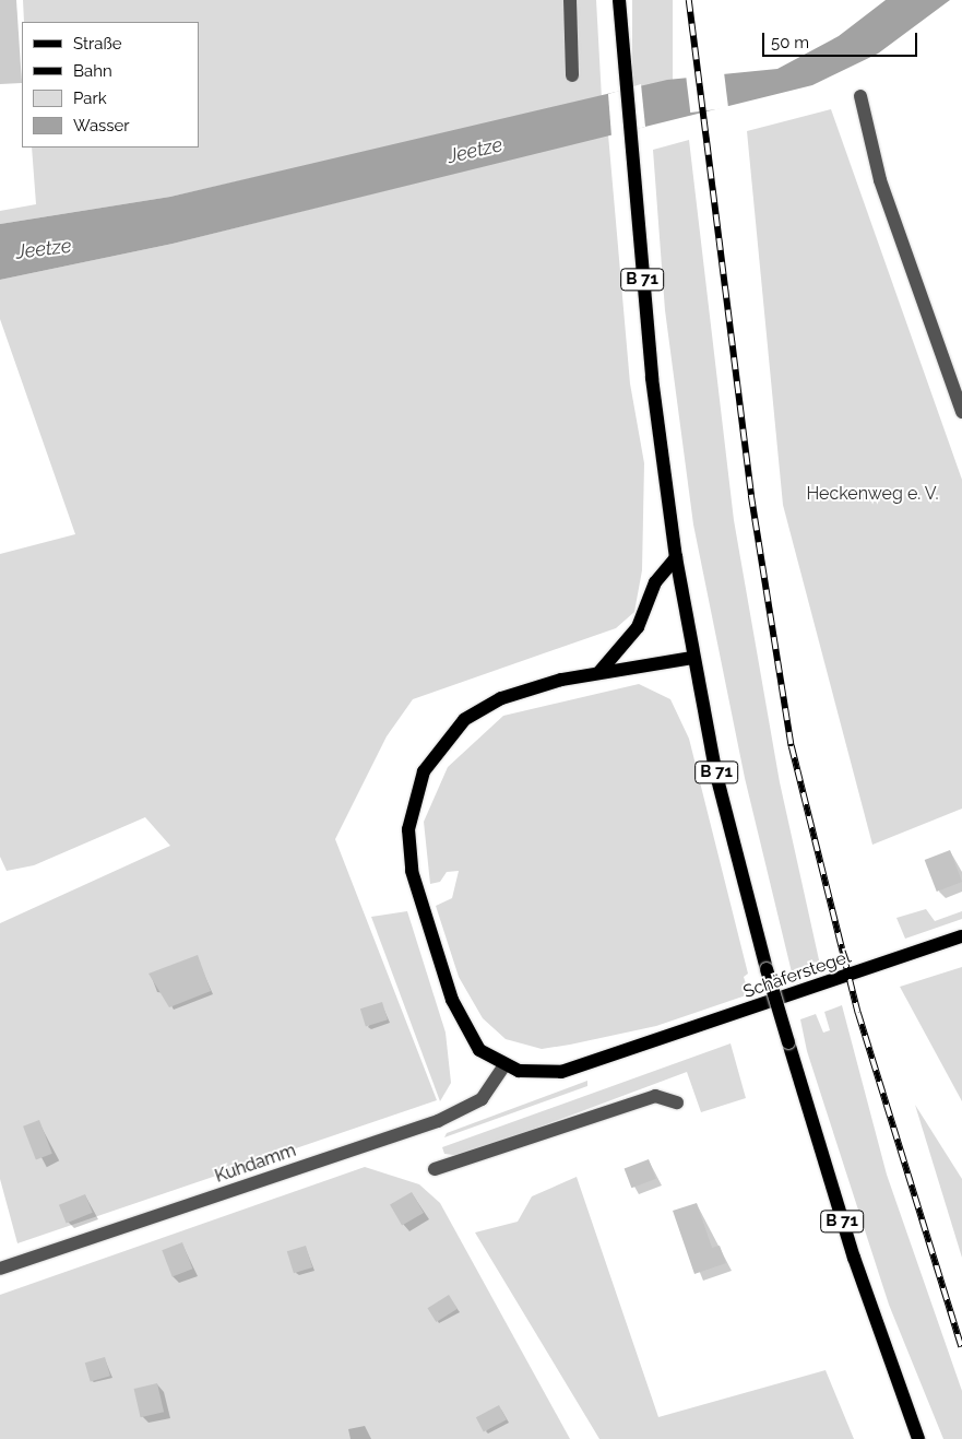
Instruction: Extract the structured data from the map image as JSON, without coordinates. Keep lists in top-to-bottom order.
{
  "streets": {
    "main road": ["B 71", "Schäferstegel"],
    "lane": ["Kuhdamm"]
  },
  "crossings": [
    ["Schäferstegel", "Kuhdamm"]
  ],
  "water": ["Jeetze"],
  "parks": ["Heckenweg e. V."],
  "legend": [
    "Straße",
    "Bahn",
    "Park",
    "Wasser"
  ],
  "scale_bar": "50 m"
}
